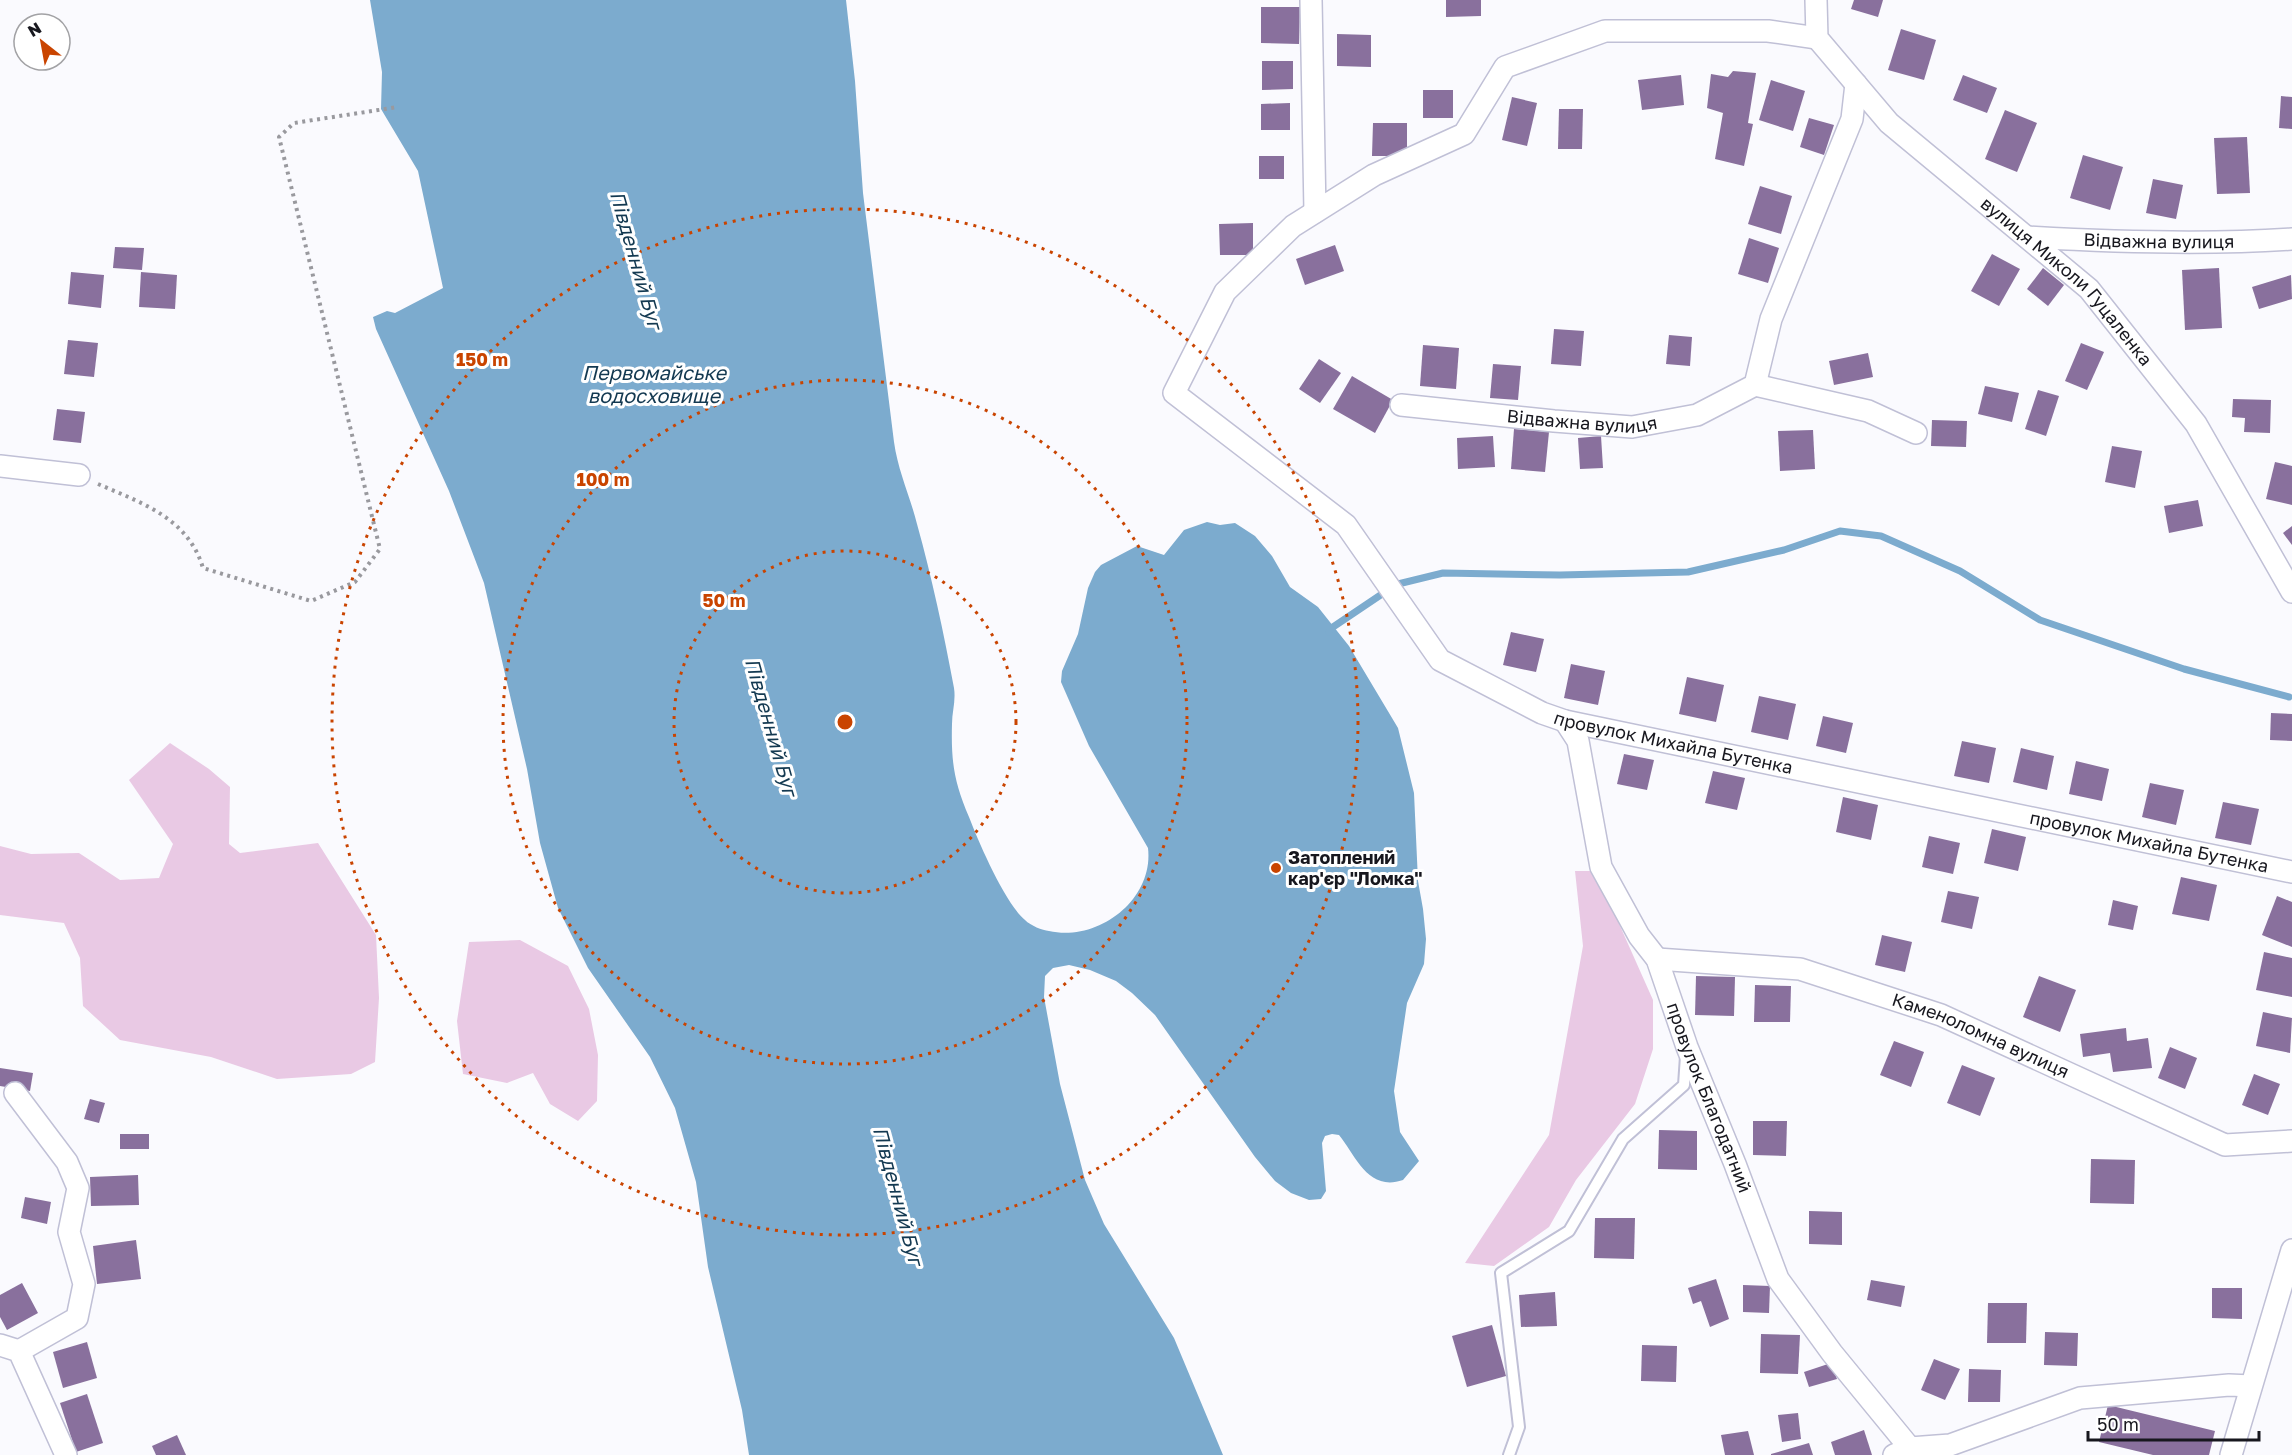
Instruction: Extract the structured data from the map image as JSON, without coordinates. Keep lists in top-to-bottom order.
{
  "streets": {
    "street": [
      "Відважна вулиця",
      "вулиця Миколи Гуцаленка",
      "провулок Михайла Бутенка",
      "Каменоломна вулиця",
      "провулок Благодатний"
    ]
  },
  "crossings": [
    ["Відважна вулиця", "вулиця Миколи Гуцаленка"],
    ["провулок Михайла Бутенка", "провулок Благодатний"],
    ["Каменоломна вулиця", "провулок Благодатний"]
  ],
  "water": ["Південний Буг", "Первомайське водосховище"],
  "places": ["Затоплений кар'єр \"Ломка\""],
  "scale_bar": "50 m",
  "north": "top left",
  "rings": ["150 m", "100 m", "50 m"]
}
